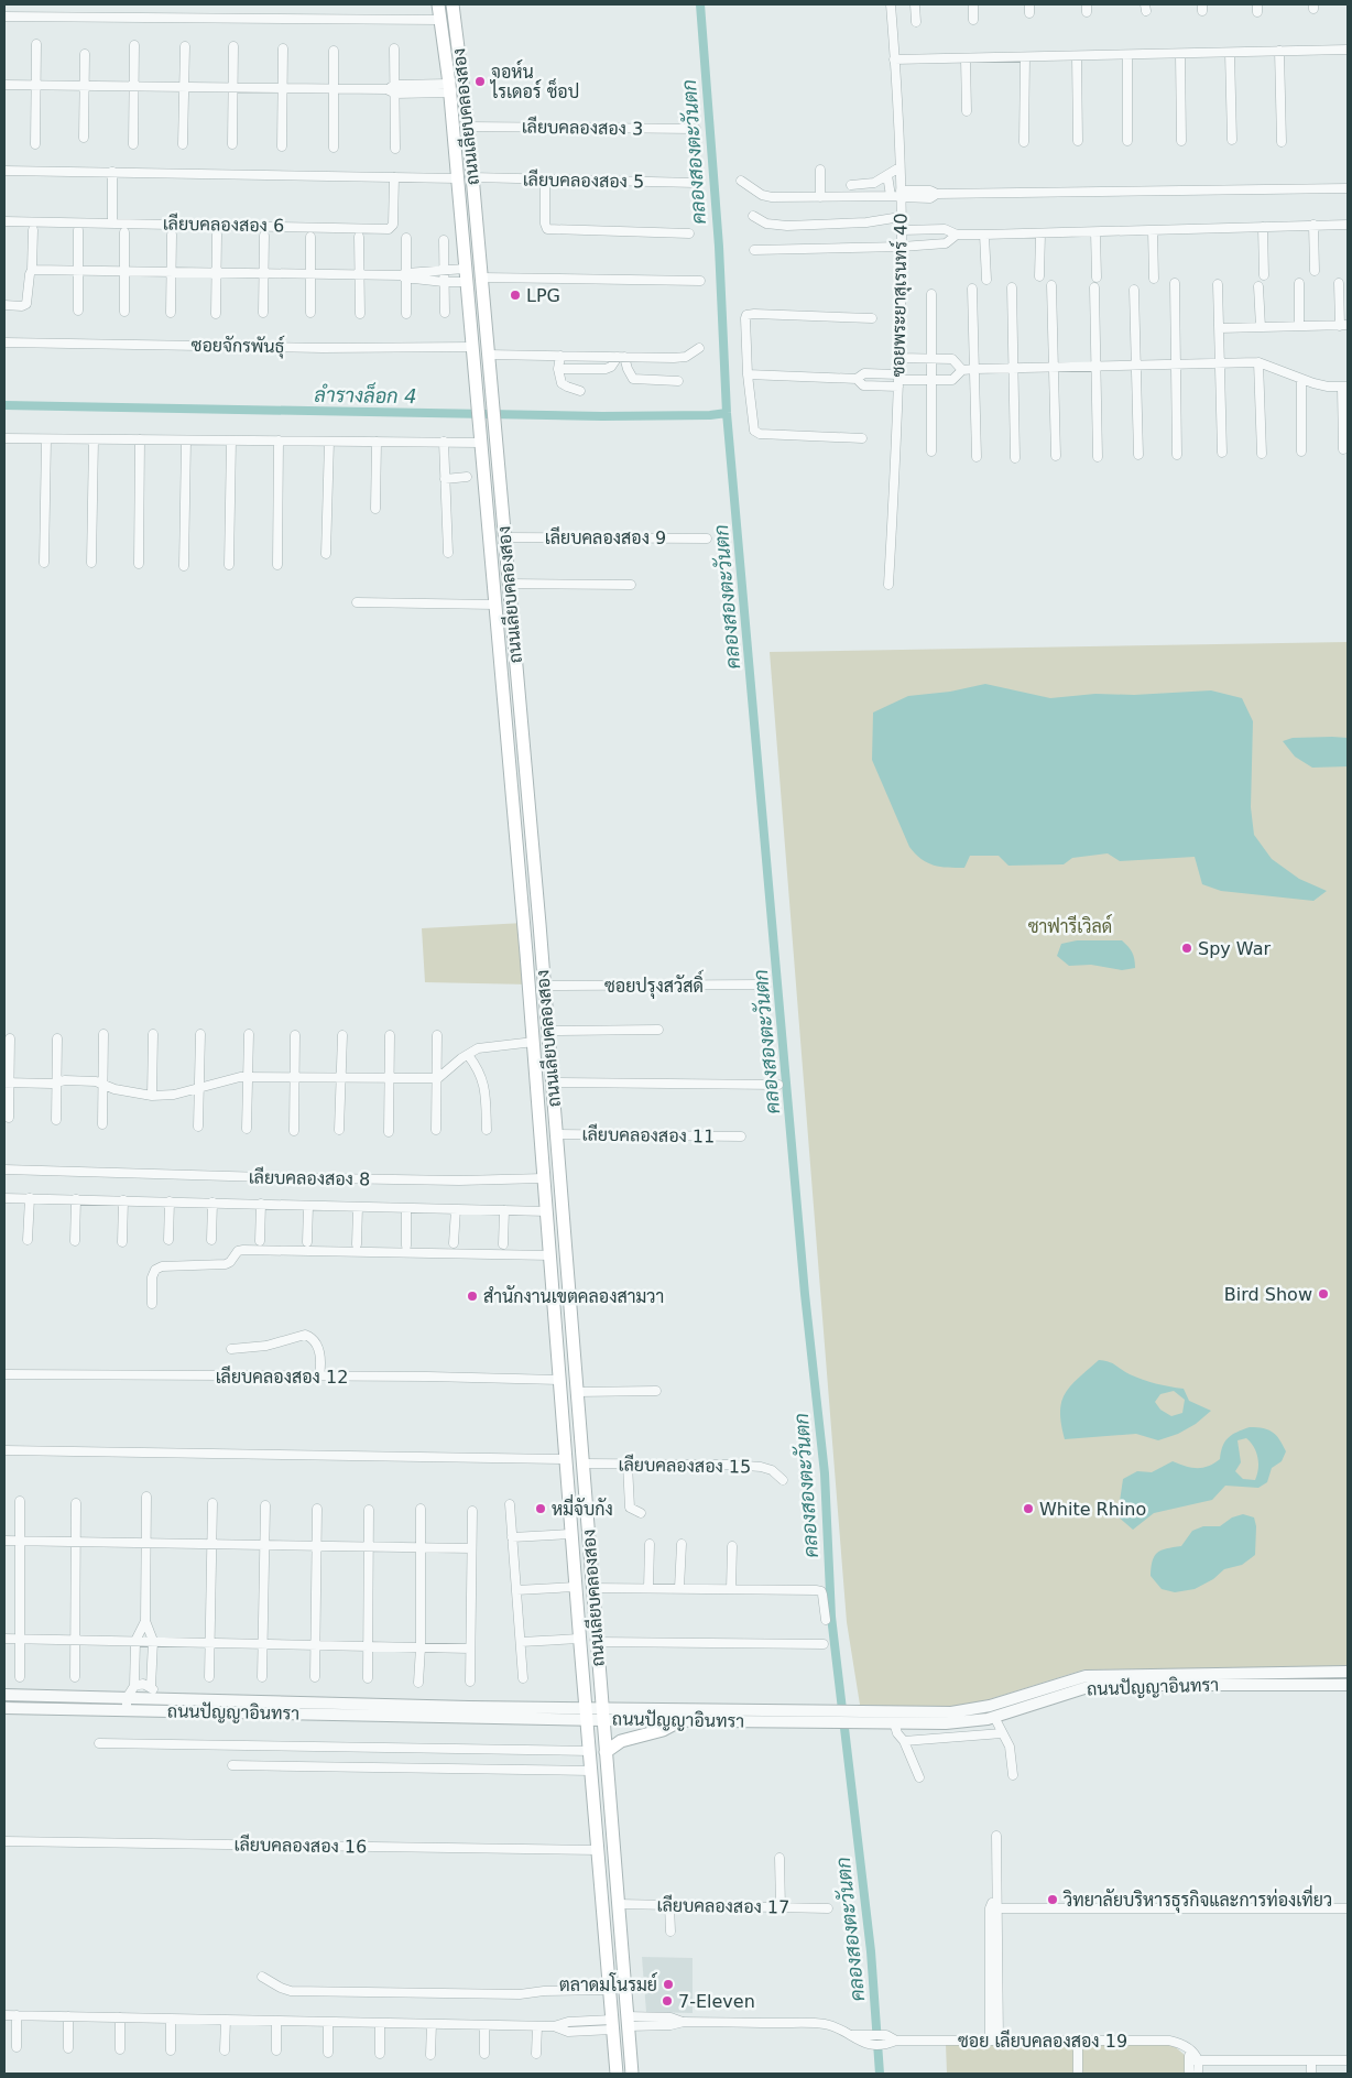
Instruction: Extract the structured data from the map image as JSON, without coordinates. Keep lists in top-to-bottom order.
{
  "streets": {
    "main road": ["ถนนเลียบคลองสอง"],
    "street": [
      "เลียบคลองสอง 3",
      "เลียบคลองสอง 5",
      "เลียบคลองสอง 6",
      "ซอยพระยาสุเรนทร์ 40",
      "ซอยจักรพันธุ์",
      "เลียบคลองสอง 9",
      "ซอยปรุงสวัสดิ์",
      "เลียบคลองสอง 11",
      "เลียบคลองสอง 8",
      "เลียบคลองสอง 12",
      "เลียบคลองสอง 15",
      "ถนนปัญญาอินทรา",
      "เลียบคลองสอง 16",
      "เลียบคลองสอง 17",
      "ซอย เลียบคลองสอง 19"
    ]
  },
  "crossings": [
    ["ถนนเลียบคลองสอง", "เลียบคลองสอง 3"],
    ["ถนนเลียบคลองสอง", "เลียบคลองสอง 5"],
    ["ถนนเลียบคลองสอง", "ซอยจักรพันธุ์"],
    ["ถนนเลียบคลองสอง", "เลียบคลองสอง 9"],
    ["ถนนเลียบคลองสอง", "ซอยปรุงสวัสดิ์"],
    ["ถนนเลียบคลองสอง", "เลียบคลองสอง 11"],
    ["ถนนเลียบคลองสอง", "เลียบคลองสอง 8"],
    ["ถนนเลียบคลองสอง", "เลียบคลองสอง 12"],
    ["ถนนเลียบคลองสอง", "เลียบคลองสอง 15"],
    ["ถนนเลียบคลองสอง", "ถนนปัญญาอินทรา"],
    ["ถนนเลียบคลองสอง", "เลียบคลองสอง 16"],
    ["ถนนเลียบคลองสอง", "เลียบคลองสอง 17"],
    ["ถนนเลียบคลองสอง", "ซอย เลียบคลองสอง 19"]
  ],
  "water": ["คลองสองตะวันตก", "ลำรางล็อก 4"],
  "parks": ["ซาฟารีเวิลด์"],
  "places": [
    "จอห์น ไรเดอร์ ช็อป",
    "LPG",
    "Spy War",
    "Bird Show",
    "สำนักงานเขตคลองสามวา",
    "หมี่จับกัง",
    "White Rhino",
    "วิทยาลัยบริหารธุรกิจและการท่องเที่ยว",
    "ตลาดมโนรมย์",
    "7-Eleven"
  ]
}
